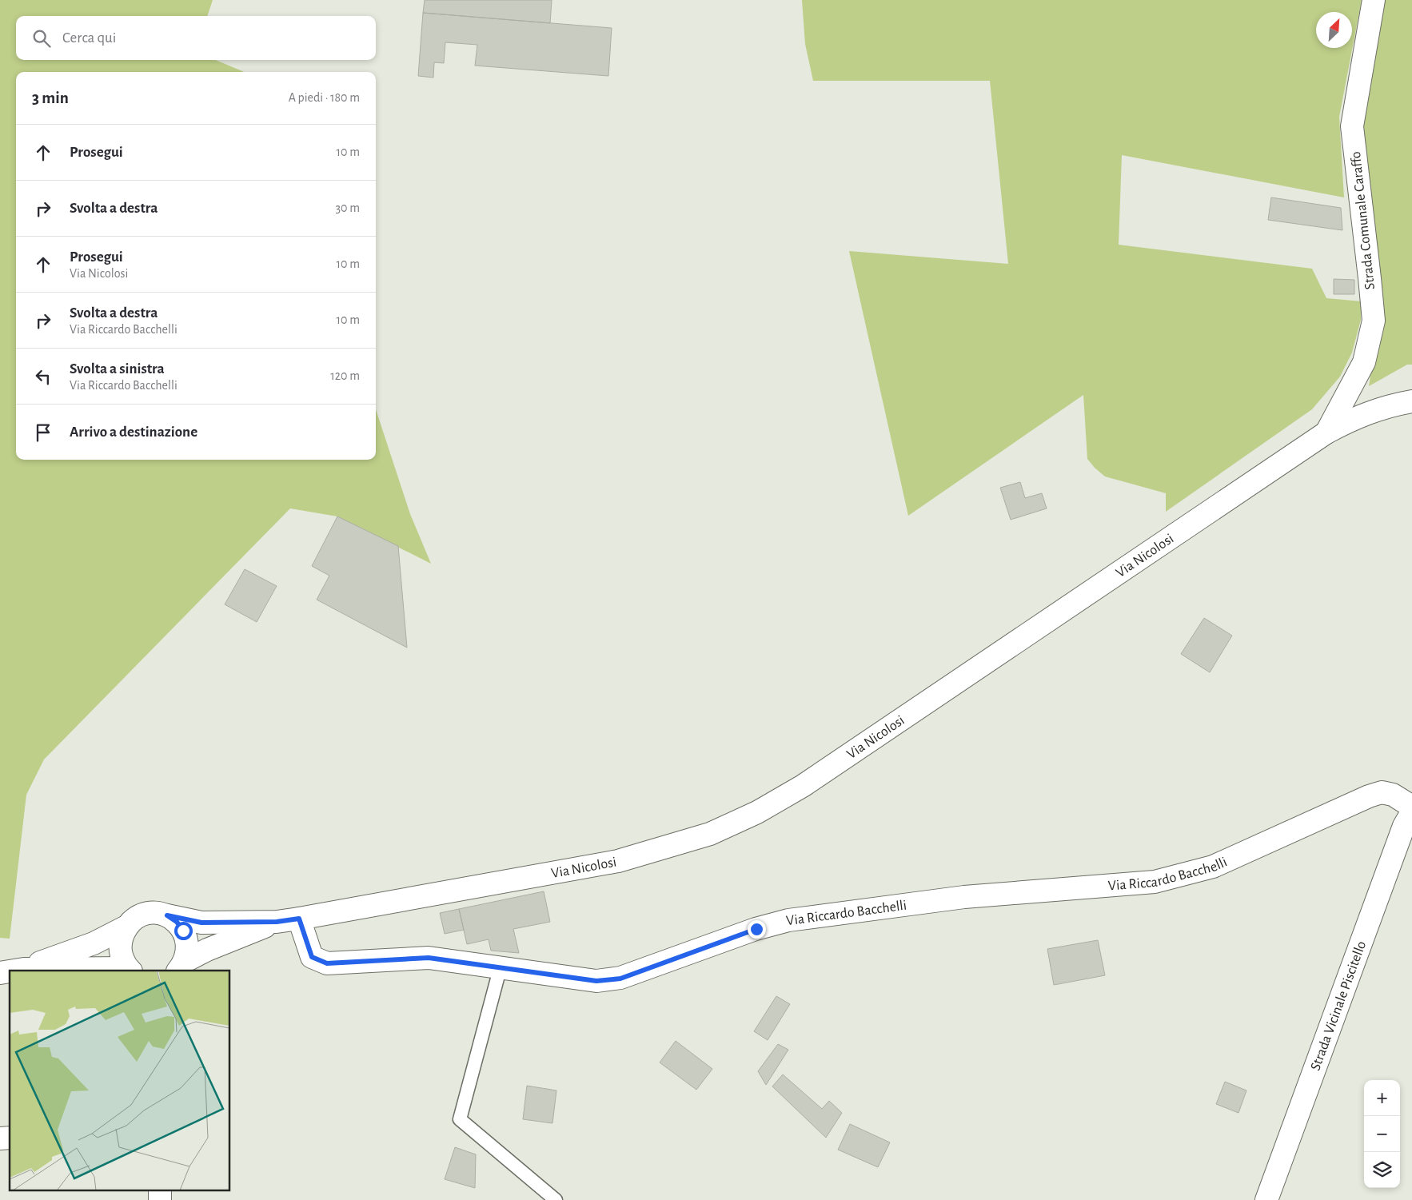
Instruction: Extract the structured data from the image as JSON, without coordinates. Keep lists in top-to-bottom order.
{
  "streets": {
    "street": [
      "Strada Comunale Caraffo",
      "Via Nicolosi",
      "Via Riccardo Bacchelli",
      "Strada Vicinale Piscitello"
    ]
  },
  "crossings": [
    ["Strada Comunale Caraffo", "Via Nicolosi"],
    ["Via Nicolosi", "Via Riccardo Bacchelli"]
  ],
  "north": "top right",
  "page": {
    "search": "Cerca qui",
    "heading": ["3 min", "A piedi · 180 m"],
    "list": [
      ["Prosegui", "10 m"],
      ["Svolta a destra", "30 m"],
      ["Prosegui", "Via Nicolosi", "10 m"],
      ["Svolta a destra", "Via Riccardo Bacchelli", "10 m"],
      ["Svolta a sinistra", "Via Riccardo Bacchelli", "120 m"],
      "Arrivo a destinazione"
    ],
    "map_buttons": ["+", "−"]
  }
}
